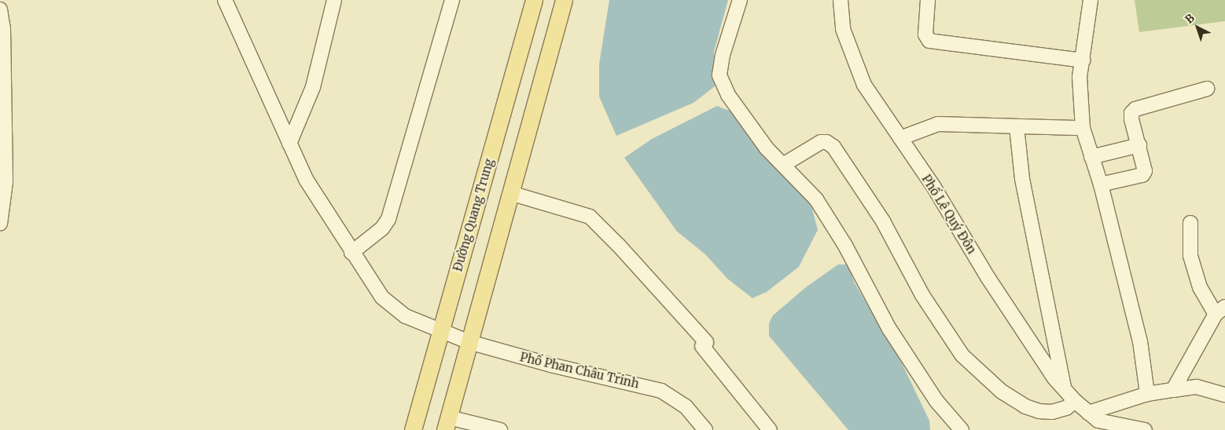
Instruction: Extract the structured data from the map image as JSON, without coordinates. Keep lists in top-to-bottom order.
{
  "streets": {
    "main road": ["Đường Quang Trung"],
    "street": ["Phố Lê Quý Đôn", "Phố Phan Châu Trinh"]
  },
  "crossings": [
    ["Đường Quang Trung", "Phố Phan Châu Trinh"]
  ],
  "north": "top left"
}
